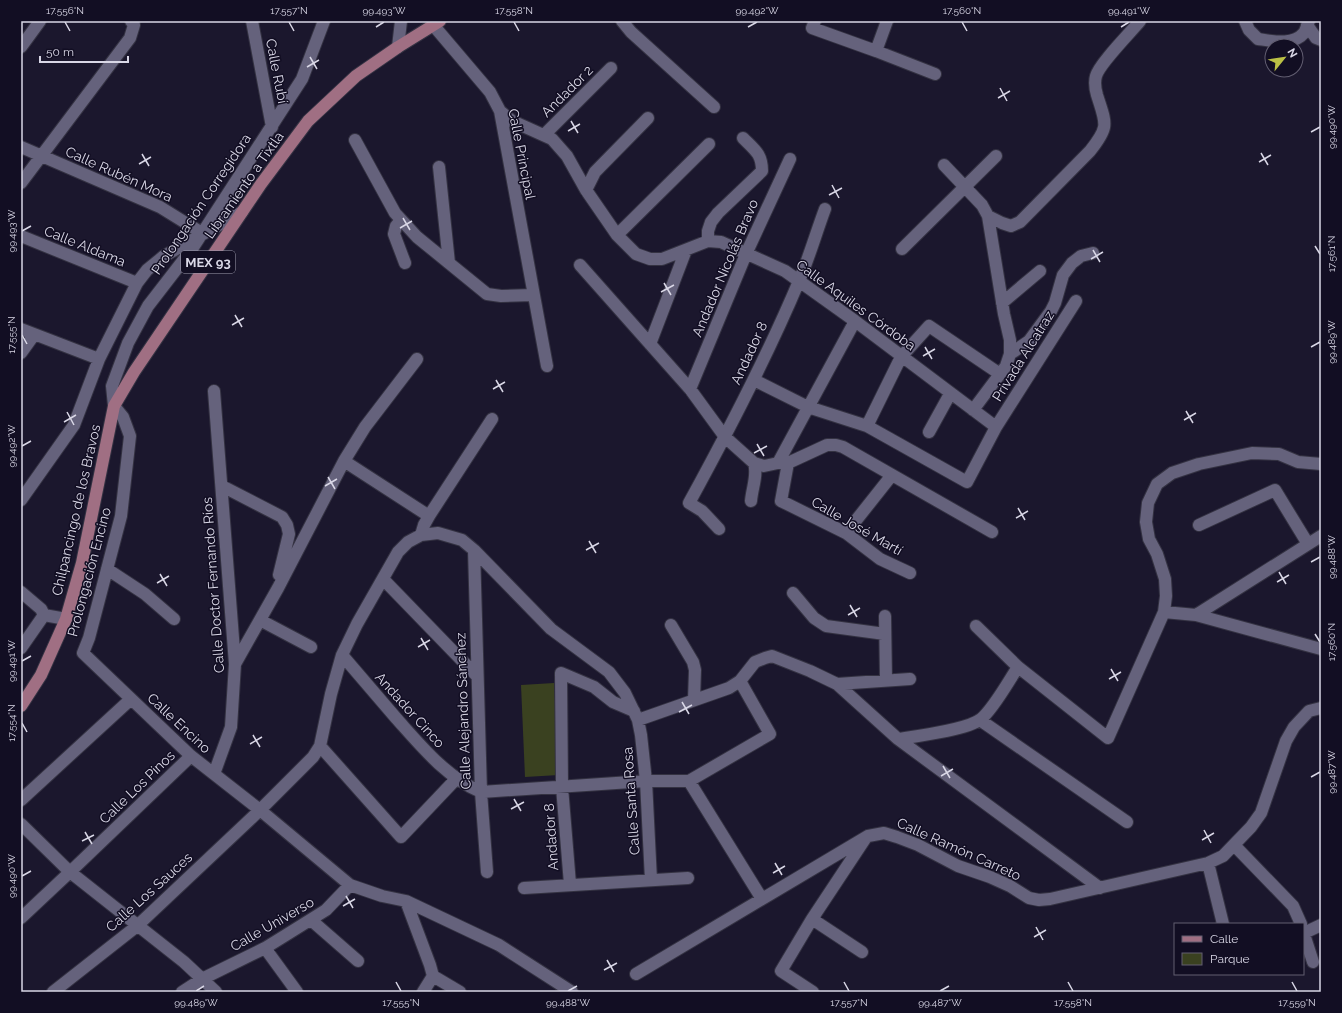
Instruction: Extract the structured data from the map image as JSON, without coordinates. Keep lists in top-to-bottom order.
{
  "streets": {
    "main road": ["Libramiento a Tixtla", "MEX 93", "Chilpancingo de los Bravos"],
    "street": [
      "Calle Rubí",
      "Andador 2",
      "Calle Principal",
      "Calle Rubén Mora",
      "Prolongación Corregidora",
      "Calle Aldama",
      "Andador Nicolás Bravo",
      "Calle Aquiles Córdoba",
      "Andador 8",
      "Privada Alcatraz",
      "Calle José Martí",
      "Prolongación Encino",
      "Calle Doctor Fernando Ríos",
      "Andador Cinco",
      "Calle Alejandro Sánchez",
      "Calle Encino",
      "Calle Los Pinos",
      "Calle Santa Rosa",
      "Calle Ramón Carreto",
      "Calle Los Sauces",
      "Calle Universo"
    ]
  },
  "crossings": [
    ["Calle Rubí", "Prolongación Corregidora"],
    ["Calle Principal", "Libramiento a Tixtla"],
    ["Calle Rubén Mora", "Prolongación Corregidora"],
    ["Libramiento a Tixtla", "Prolongación Corregidora"],
    ["Libramiento a Tixtla", "Chilpancingo de los Bravos"],
    ["Libramiento a Tixtla", "Prolongación Encino"],
    ["Prolongación Corregidora", "Chilpancingo de los Bravos"],
    ["Prolongación Corregidora", "Prolongación Encino"],
    ["MEX 93", "Chilpancingo de los Bravos"],
    ["Andador Nicolás Bravo", "Calle Aquiles Córdoba"],
    ["Calle Aquiles Córdoba", "Andador 8"],
    ["Calle Aquiles Córdoba", "Privada Alcatraz"],
    ["Andador 8", "Calle Santa Rosa"],
    ["Chilpancingo de los Bravos", "Prolongación Encino"],
    ["Prolongación Encino", "Calle Encino"],
    ["Calle Doctor Fernando Ríos", "Calle Encino"],
    ["Andador Cinco", "Calle Alejandro Sánchez"],
    ["Calle Alejandro Sánchez", "Calle Santa Rosa"],
    ["Calle Encino", "Calle Los Pinos"],
    ["Calle Encino", "Calle Los Sauces"],
    ["Calle Encino", "Calle Universo"]
  ],
  "legend": ["Calle", "Parque"],
  "scale_bar": "50 m",
  "north": "top right",
  "coordinates": [
    "17.556°N",
    "17.557°N",
    "99.493°W",
    "17.558°N",
    "99.492°W",
    "17.560°N",
    "99.491°W",
    "99.490°W",
    "17.561°N",
    "17.555°N",
    "99.489°W",
    "99.488°W",
    "17.554°N",
    "99.487°W",
    "17.559°N"
  ]
}
